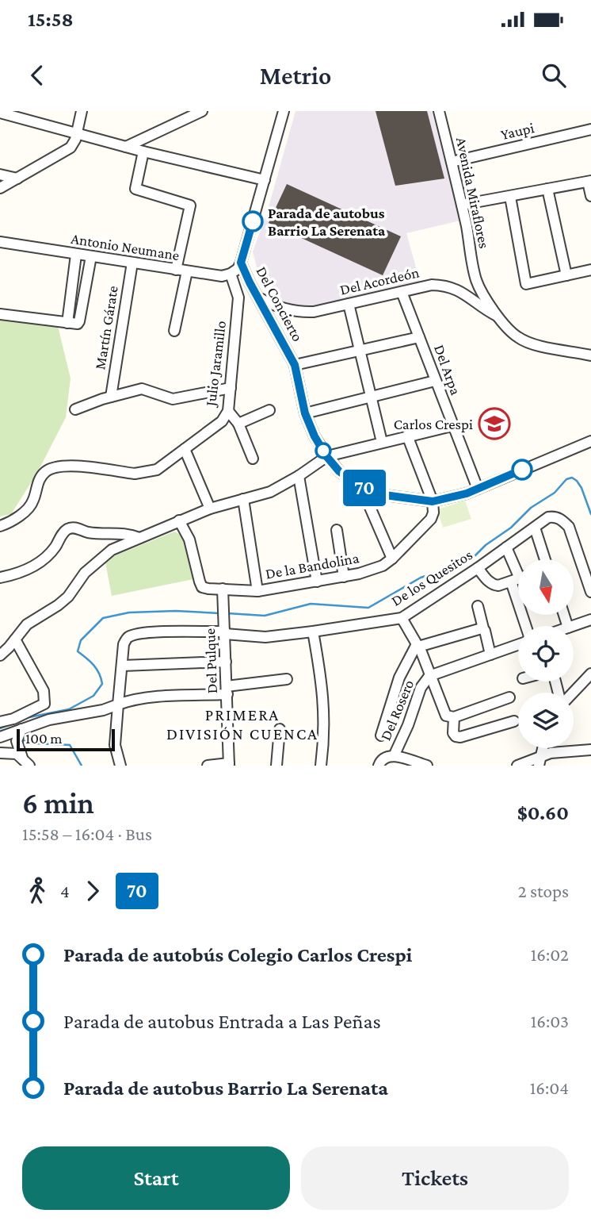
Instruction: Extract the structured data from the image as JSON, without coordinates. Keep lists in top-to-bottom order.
{
  "streets": {
    "street": [
      "Yaupi",
      "Avenida Miraflores",
      "Antonio Neumane",
      "Del Acordeón",
      "Del Concierto",
      "Martín Gárate",
      "Julio Jaramillo",
      "Del Arpa",
      "De la Bandolina",
      "De los Quesitos",
      "Del Pulque",
      "Del Rosero"
    ]
  },
  "crossings": [
    ["Yaupi", "Avenida Miraflores"],
    ["Avenida Miraflores", "Del Acordeón"],
    ["Antonio Neumane", "Martín Gárate"],
    ["Antonio Neumane", "Julio Jaramillo"],
    ["Del Acordeón", "Del Concierto"],
    ["Del Acordeón", "Del Arpa"],
    ["Del Concierto", "De la Bandolina"],
    ["De la Bandolina", "Del Pulque"],
    ["De los Quesitos", "Del Pulque"],
    ["De los Quesitos", "Del Rosero"]
  ],
  "districts": ["PRIMERA DIVISIÓN CUENCA"],
  "places": {
    "other": ["Parada de autobus Barrio La Serenata"],
    "school or university": ["Carlos Crespi"]
  },
  "lines": ["bus line 70"],
  "scale_bar": "100 m",
  "north": "bottom",
  "page": {
    "status": "15:58",
    "header": "Metrio",
    "on_map": "70",
    "scale": "100 m",
    "heading": ["6 min", "15:58 – 16:04 · Bus", "$0.60"],
    "legs": ["4", "70", "2 stops"],
    "list": [
      {
        "name": "Parada de autobús Colegio Carlos Crespi",
        "value": "16:02"
      },
      {
        "name": "Parada de autobus Entrada a Las Peñas",
        "value": "16:03"
      },
      {
        "name": "Parada de autobus Barrio La Serenata",
        "value": "16:04"
      }
    ],
    "buttons": ["Start", "Tickets"]
  }
}
